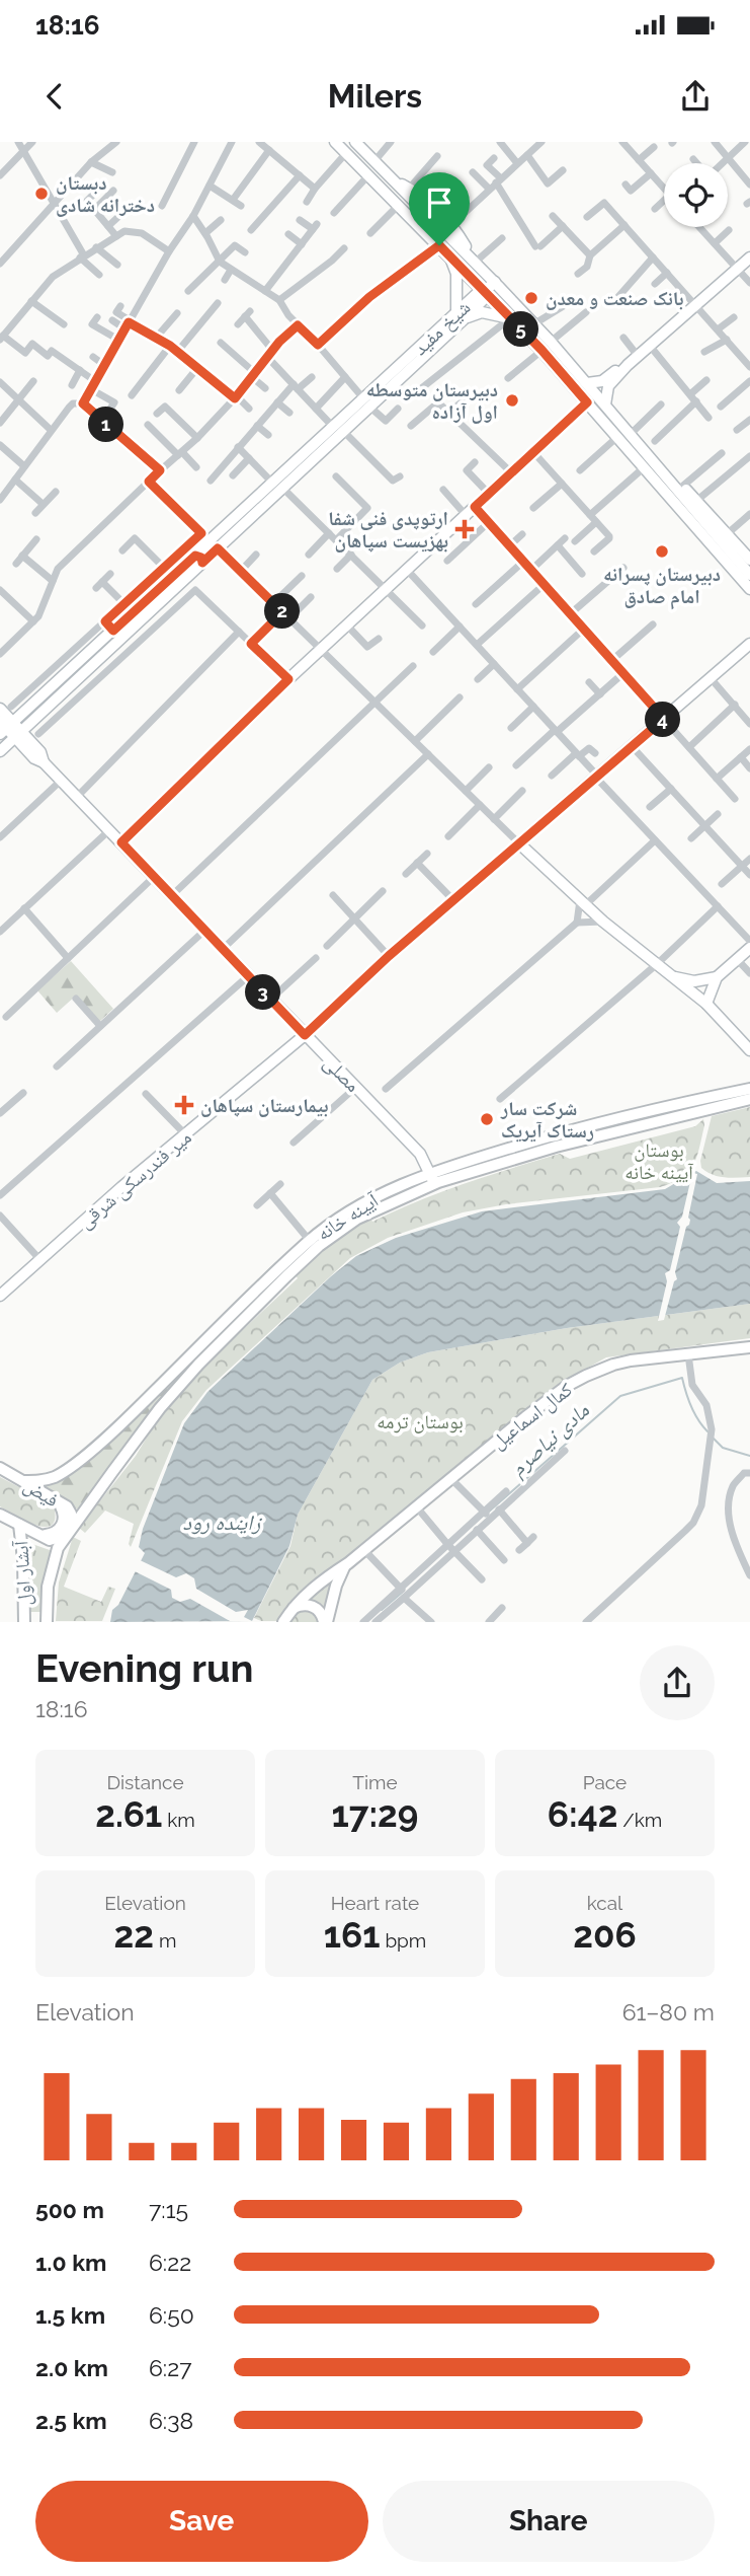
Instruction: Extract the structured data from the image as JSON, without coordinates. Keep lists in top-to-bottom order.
{
  "streets": {
    "main road": [
      "شیخ مفید",
      "مصلی",
      "میر فندرسکی شرقی",
      "آیینه خانه",
      "کمال اسماعیل",
      "فیض",
      "آبشار اول"
    ]
  },
  "crossings": [
    ["شیخ مفید", "مصلی"],
    ["مصلی", "میر فندرسکی شرقی"],
    ["مصلی", "آیینه خانه"],
    ["آیینه خانه", "فیض"],
    ["آیینه خانه", "آبشار اول"],
    ["فیض", "آبشار اول"]
  ],
  "water": ["مادی نیاصرم", "زاینده رود"],
  "parks": ["بوستان آیینه خانه", "بوستان ترمه"],
  "places": {
    "other": [
      "دبستان دخترانه شادی",
      "بانک صنعت و معدن",
      "دبیرستان متوسطه اول آزاده",
      "دبیرستان پسرانه امام صادق",
      "شرکت سار رستاک آیریک"
    ],
    "health": ["ارتوپدی فنی شفا بهزیست سپاهان", "بیمارستان سپاهان"]
  },
  "page": {
    "status": "18:16",
    "header": "Milers",
    "pins": [
      "5",
      "1",
      "2",
      "4",
      "3"
    ],
    "heading": ["Evening run", "18:16"],
    "stats": [
      ["Distance", "2.61 km"],
      ["Time", "17:29"],
      ["Pace", "6:42 /km"],
      ["Elevation", "22 m"],
      ["Heart rate", "161 bpm"],
      ["kcal", "206"]
    ],
    "chart": ["Elevation", "61–80 m"],
    "list": [
      {
        "name": "500 m",
        "note": "7:15"
      },
      {
        "name": "1.0 km",
        "note": "6:22"
      },
      {
        "name": "1.5 km",
        "note": "6:50"
      },
      {
        "name": "2.0 km",
        "note": "6:27"
      },
      {
        "name": "2.5 km",
        "note": "6:38"
      }
    ],
    "buttons": ["Save", "Share"]
  }
}
